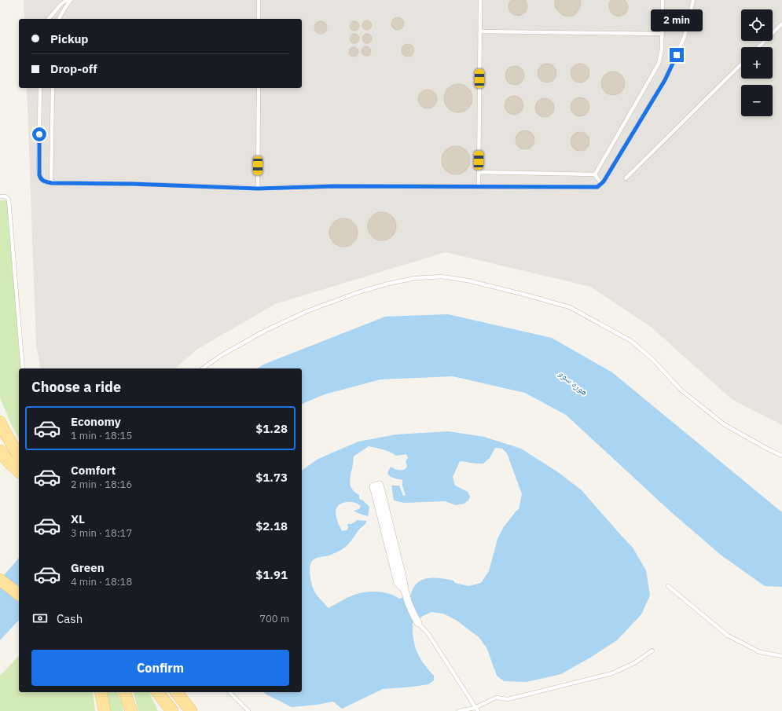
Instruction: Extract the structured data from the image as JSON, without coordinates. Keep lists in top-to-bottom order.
{
  "water": ["هوره سوو"],
  "page": {
    "map_buttons": ["+", "−"],
    "bubble": "2 min",
    "banner": ["Pickup", "Drop-off"],
    "heading": "Choose a ride",
    "list": [
      {
        "name": "Economy",
        "note": "1 min · 18:15",
        "value": "$1.28"
      },
      {
        "name": "Comfort",
        "note": "2 min · 18:16",
        "value": "$1.73"
      },
      {
        "name": "XL",
        "note": "3 min · 18:17",
        "value": "$2.18"
      },
      {
        "name": "Green",
        "note": "4 min · 18:18",
        "value": "$1.91"
      }
    ],
    "pay": ["Cash", "700 m"],
    "buttons": "Confirm"
  }
}
